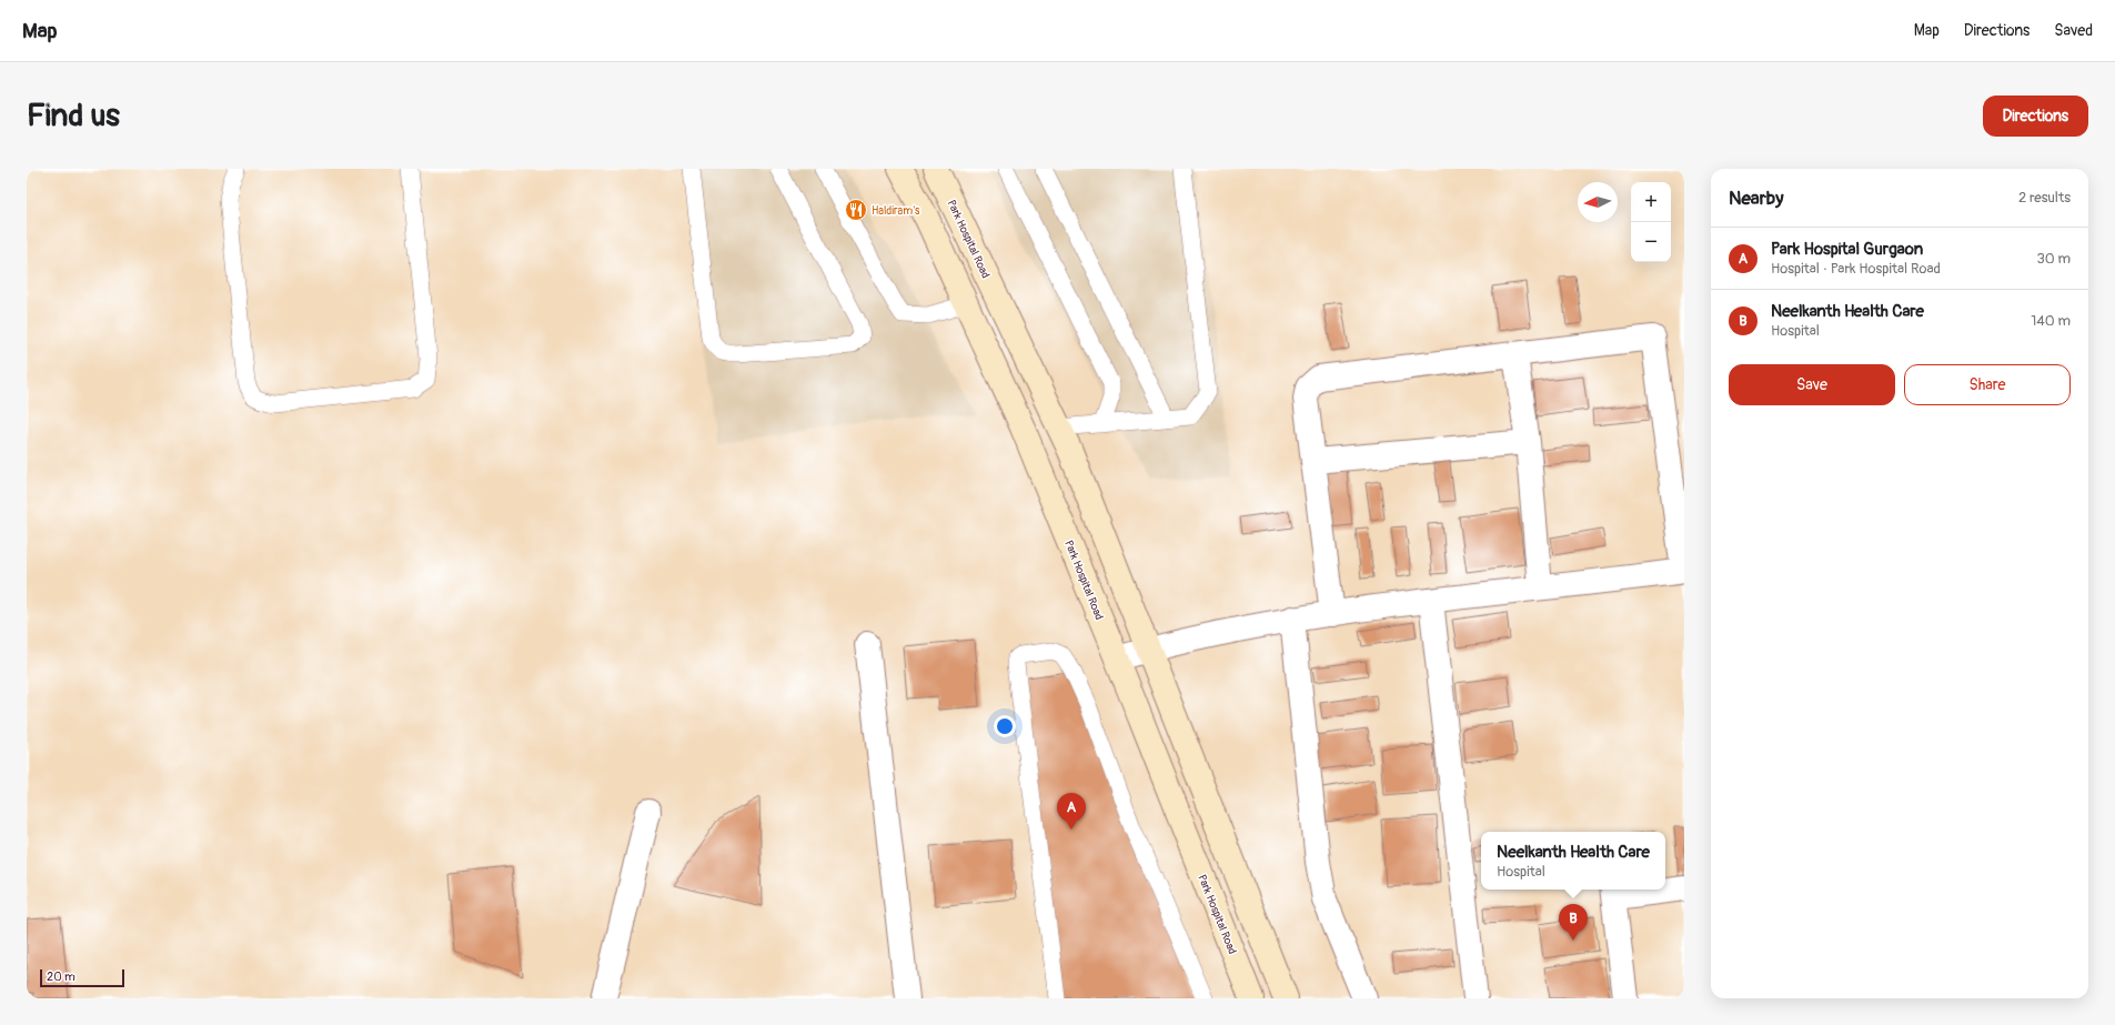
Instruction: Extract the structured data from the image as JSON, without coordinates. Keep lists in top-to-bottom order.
{
  "streets": {
    "main road": ["Park Hospital Road"]
  },
  "places": {
    "restaurant": ["Haldiram's"]
  },
  "scale_bar": "20 m",
  "north": "left",
  "page": {
    "header": "Map",
    "nav": ["Map", "Directions", "Saved"],
    "buttons": [
      "Directions",
      ["Save", "Share"]
    ],
    "title": "Find us",
    "heading": ["Nearby", "2 results"],
    "map_buttons": ["+", "−"],
    "list": [
      {
        "mark": "A",
        "name": "Park Hospital Gurgaon",
        "note": "Hospital · Park Hospital Road",
        "value": "30 m"
      },
      {
        "mark": "B",
        "name": "Neelkanth Health Care",
        "note": "Hospital",
        "value": "140 m"
      }
    ],
    "pins": ["A", "B"],
    "popup": ["Neelkanth Health Care", "Hospital"],
    "scale": "20 m"
  }
}
